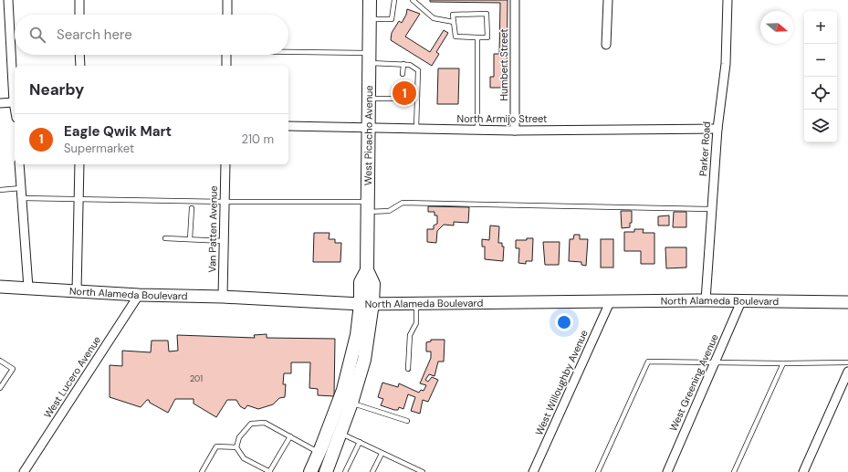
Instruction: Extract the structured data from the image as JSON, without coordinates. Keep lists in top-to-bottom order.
{
  "streets": {
    "main road": ["West Picacho Avenue"],
    "street": [
      "Humbert Street",
      "North Armijo Street",
      "Parker Road",
      "Van Patten Avenue",
      "North Alameda Boulevard",
      "West Lucero Avenue",
      "West Willoughby Avenue",
      "West Greening Avenue"
    ]
  },
  "crossings": [
    ["Humbert Street", "North Armijo Street"],
    ["North Armijo Street", "West Picacho Avenue"],
    ["North Armijo Street", "Parker Road"],
    ["West Picacho Avenue", "North Alameda Boulevard"],
    ["Parker Road", "North Alameda Boulevard"],
    ["Van Patten Avenue", "North Alameda Boulevard"],
    ["North Alameda Boulevard", "West Lucero Avenue"],
    ["North Alameda Boulevard", "West Willoughby Avenue"],
    ["North Alameda Boulevard", "West Greening Avenue"]
  ],
  "house_numbers": ["201"],
  "north": "right",
  "page": {
    "map_buttons": ["+", "−"],
    "search": "Search here",
    "heading": "Nearby",
    "pins": "1",
    "list": [
      {
        "mark": "1",
        "name": "Eagle Qwik Mart",
        "note": "Supermarket",
        "value": "210 m"
      }
    ]
  }
}
